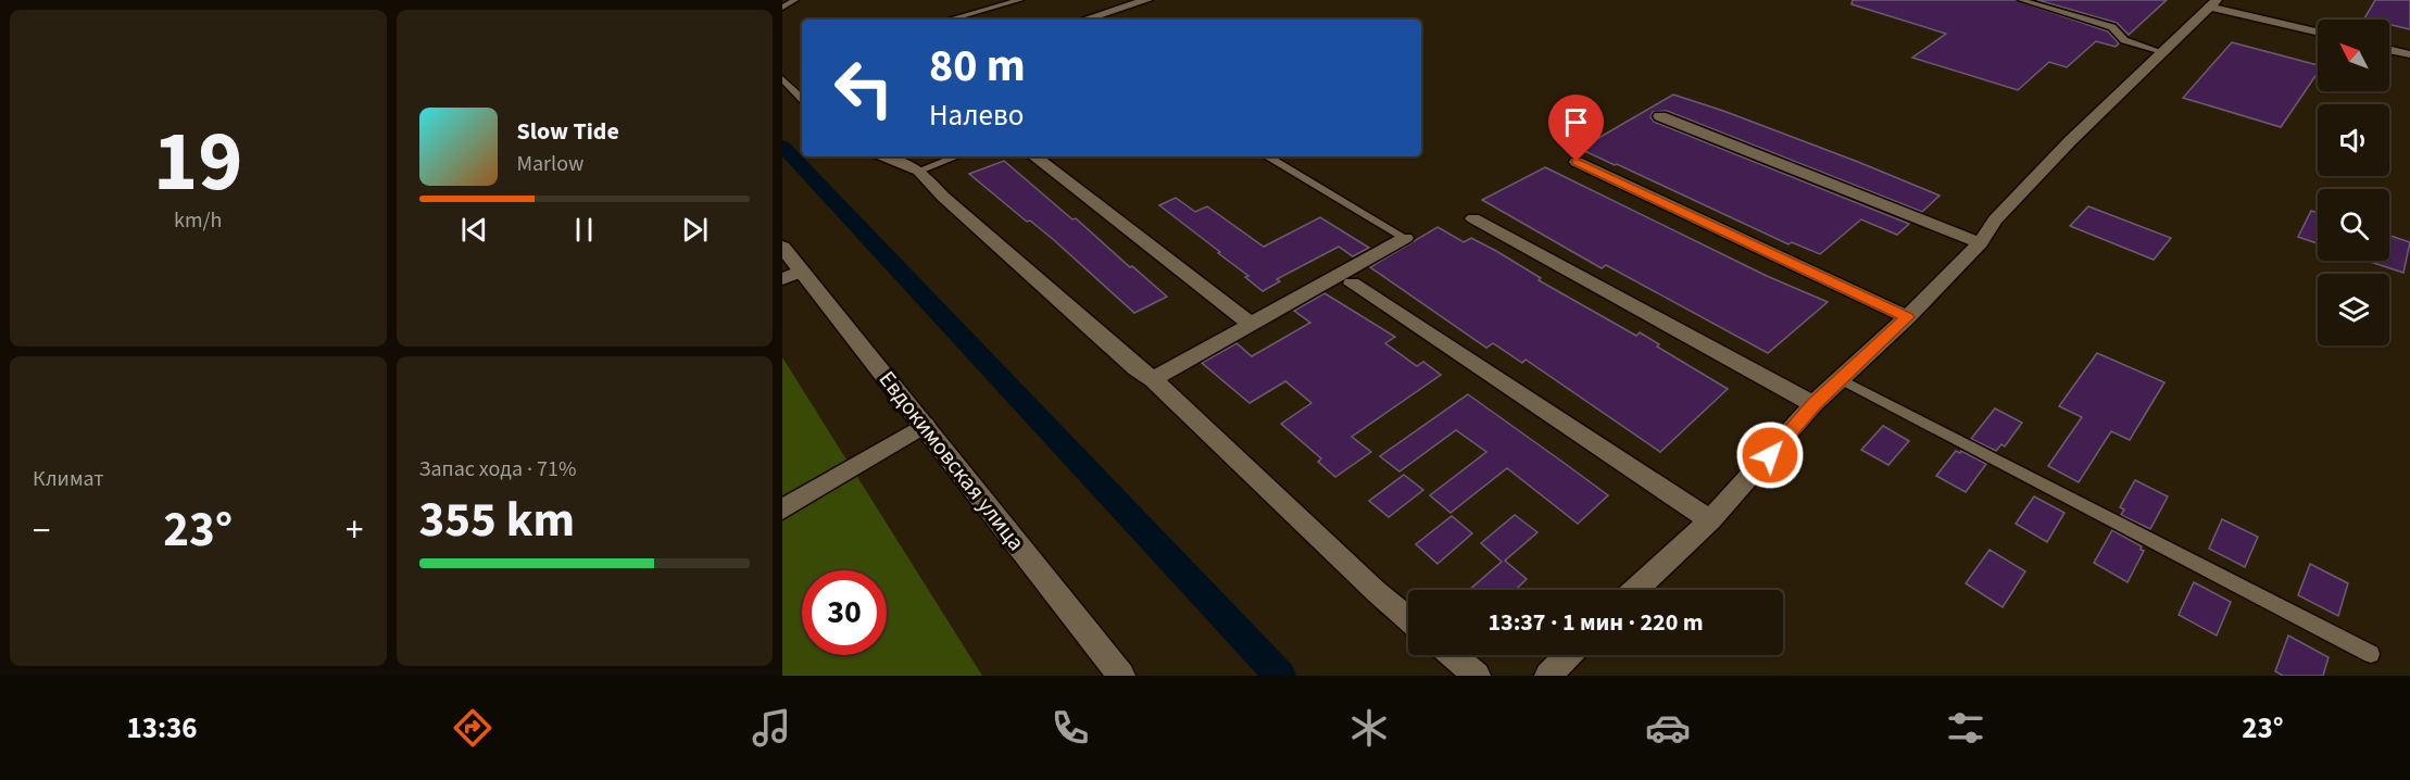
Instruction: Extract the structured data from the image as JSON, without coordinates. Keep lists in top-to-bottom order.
{
  "streets": {
    "street": ["Евдокимовская улица"]
  },
  "north": "top left",
  "page": {
    "tile": [
      ["19", "km/h"],
      "Климат",
      ["Запас хода · 71%", "355 km"]
    ],
    "turn": ["80 m", "Налево"],
    "song": ["Slow Tide", "Marlow"],
    "heat": ["−", "23°", "+"],
    "limit": "30",
    "trip": "13:37 · 1 мин · 220 m",
    "tabs": ["13:36", "23°"]
  }
}
